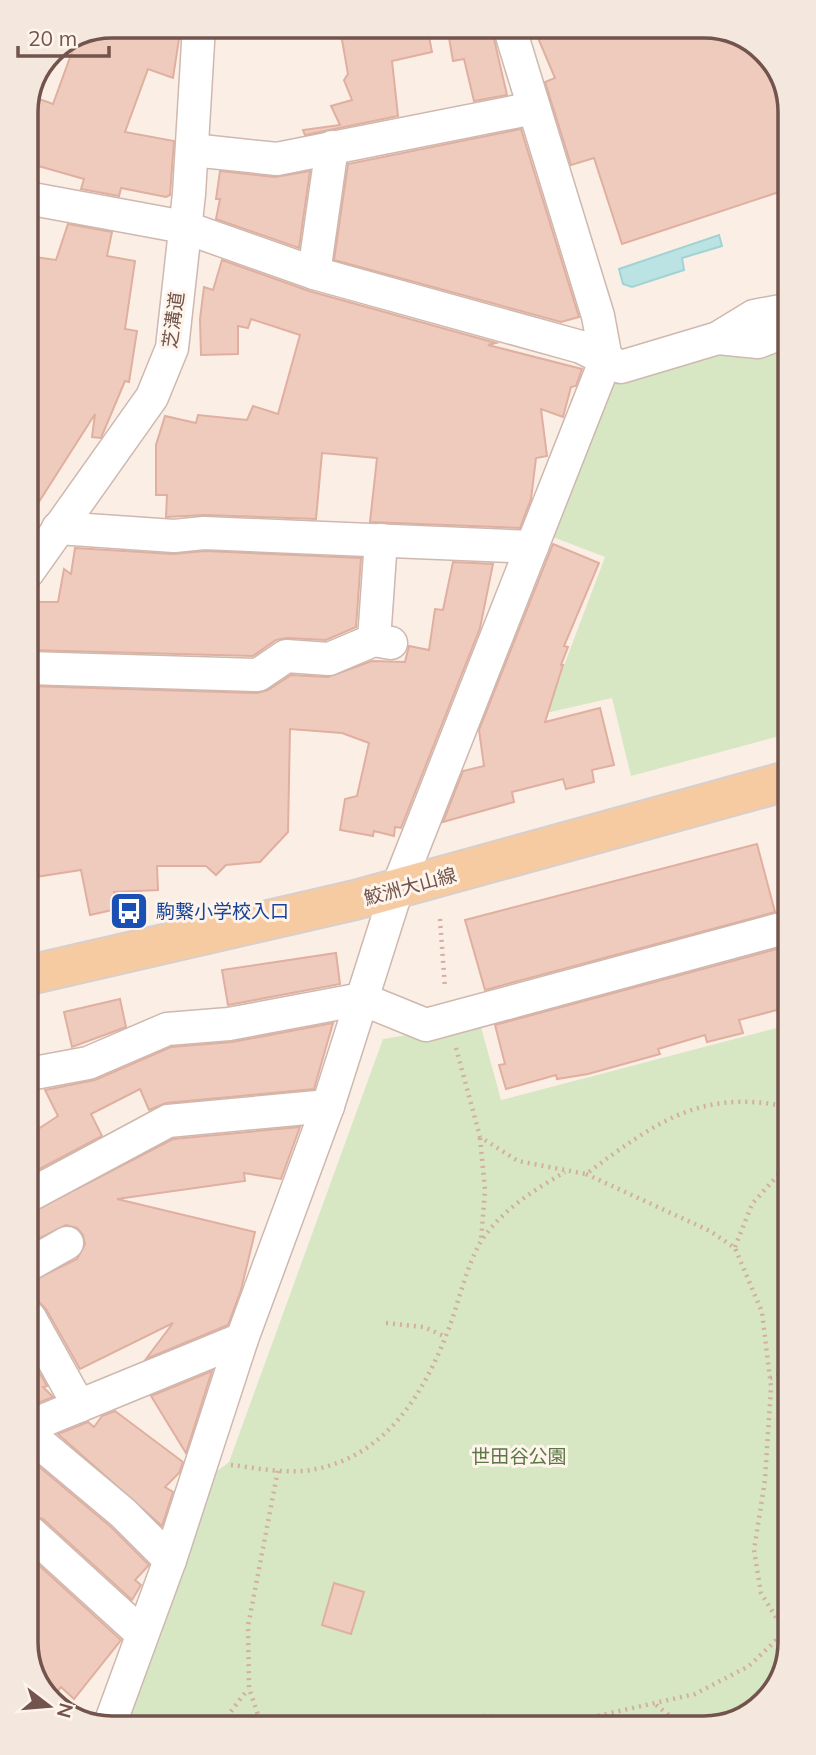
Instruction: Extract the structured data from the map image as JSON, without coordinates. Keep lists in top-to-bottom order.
{
  "streets": {
    "main road": ["鮫洲大山線"],
    "street": ["芝溝道"]
  },
  "parks": ["世田谷公園"],
  "places": {
    "bus stop": ["駒繋小学校入口"]
  },
  "scale_bar": "20 m",
  "north": "right"
}
